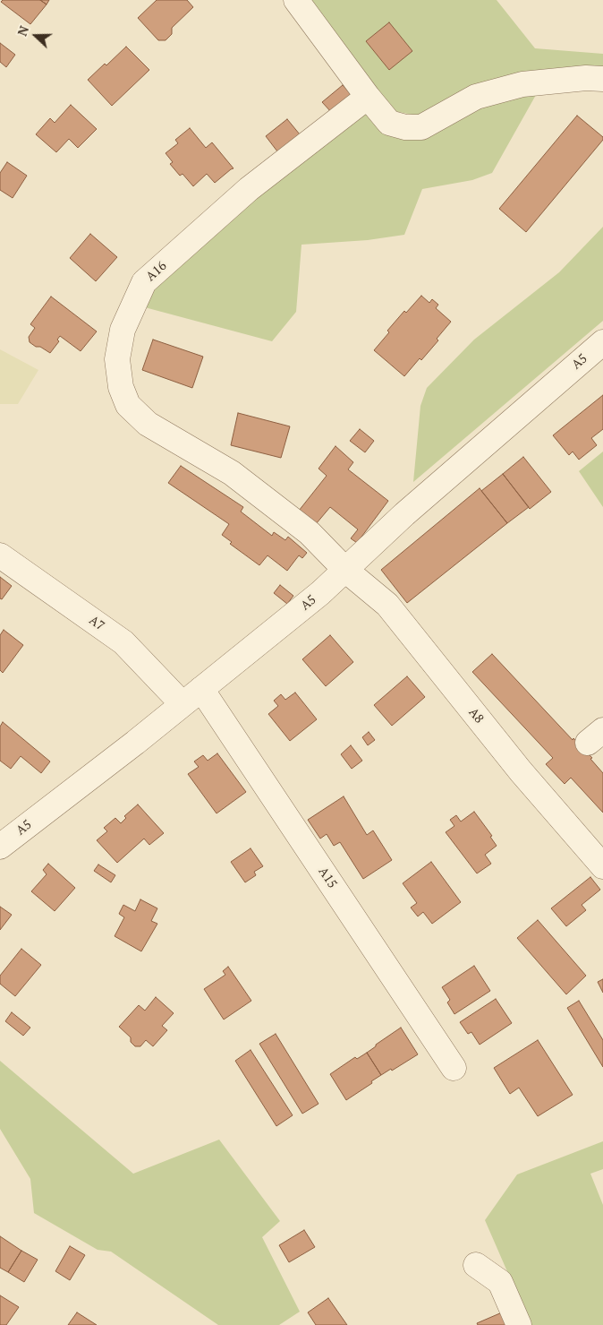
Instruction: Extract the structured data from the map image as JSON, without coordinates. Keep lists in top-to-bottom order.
{
  "streets": {
    "street": [
      "A16",
      "A5",
      "A7",
      "A8",
      "A15"
    ]
  },
  "crossings": [
    ["A16", "A5"],
    ["A16", "A8"],
    ["A5", "A7"],
    ["A5", "A8"],
    ["A5", "A15"]
  ],
  "north": "left"
}
